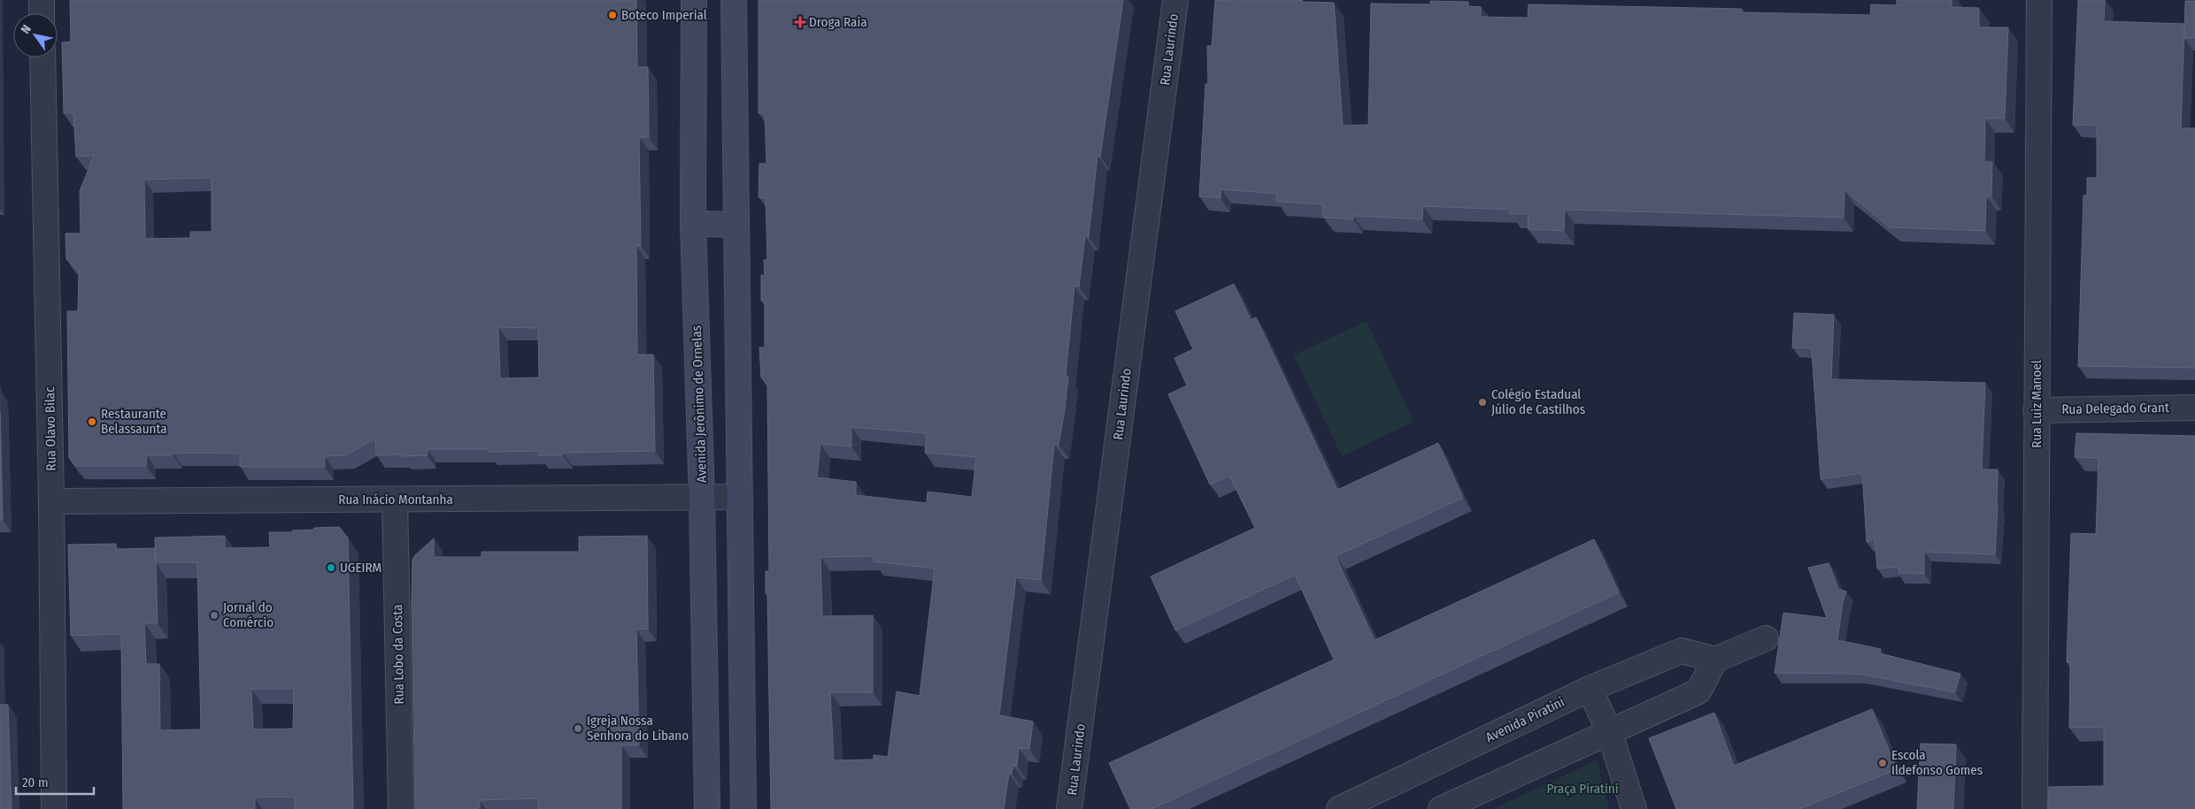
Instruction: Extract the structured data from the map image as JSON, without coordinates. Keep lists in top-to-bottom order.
{
  "streets": {
    "street": [
      "Rua Laurindo",
      "Avenida Jerônimo de Ornelas",
      "Rua Luiz Manoel",
      "Rua Delegado Grant",
      "Rua Olavo Bilac",
      "Rua Inácio Montanha",
      "Rua Lobo da Costa",
      "Avenida Piratini"
    ]
  },
  "crossings": [
    ["Avenida Jerônimo de Ornelas", "Rua Inácio Montanha"],
    ["Rua Luiz Manoel", "Rua Delegado Grant"],
    ["Rua Olavo Bilac", "Rua Inácio Montanha"],
    ["Rua Inácio Montanha", "Rua Lobo da Costa"]
  ],
  "parks": ["Praça Piratini"],
  "places": {
    "other": [
      "Boteco Imperial",
      "Colégio Estadual Júlio de Castilhos",
      "Restaurante Belassaunta",
      "UGEIRM",
      "Jornal do Comércio",
      "Igreja Nossa Senhora do Líbano",
      "Escola Ildefonso Gomes"
    ],
    "health": ["Droga Raia"]
  },
  "scale_bar": "20 m",
  "north": "top left"
}
